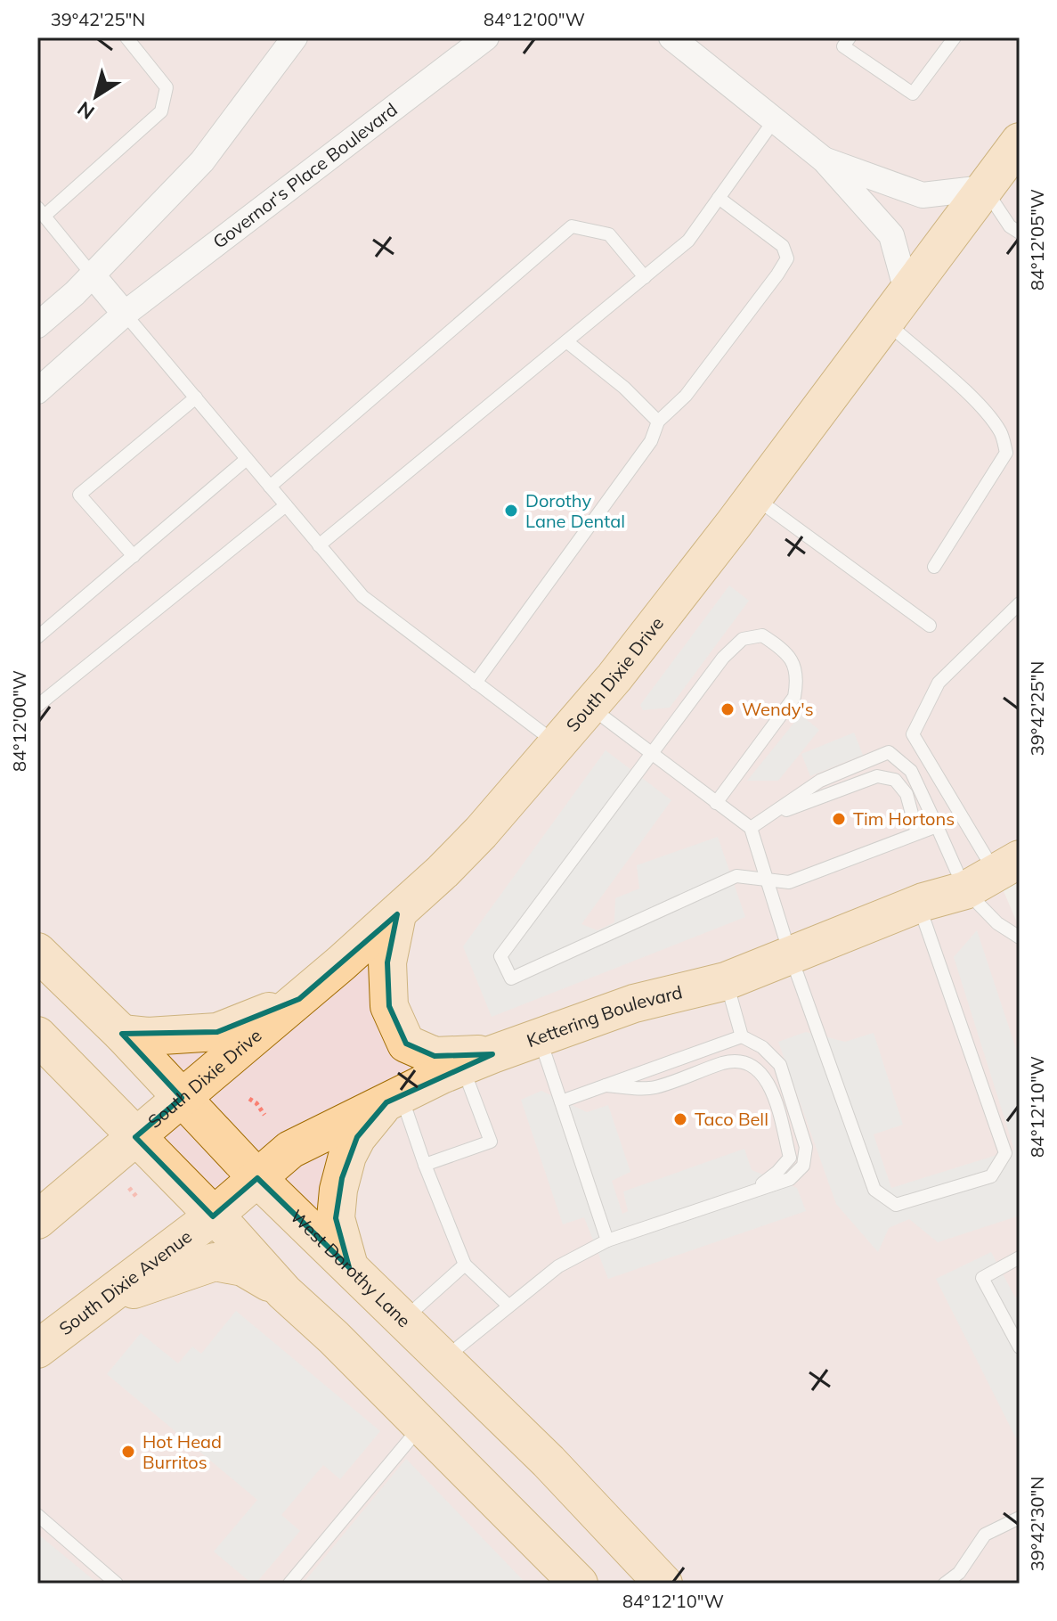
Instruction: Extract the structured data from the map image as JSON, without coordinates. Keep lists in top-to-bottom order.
{
  "streets": {
    "main road": [
      "South Dixie Drive",
      "Kettering Boulevard",
      "West Dorothy Lane",
      "South Dixie Avenue"
    ],
    "street": ["Governor's Place Boulevard"]
  },
  "crossings": [
    ["South Dixie Drive", "West Dorothy Lane"],
    ["Kettering Boulevard", "West Dorothy Lane"],
    ["Kettering Boulevard", "South Dixie Avenue"]
  ],
  "places": [
    "Dorothy Lane Dental",
    "Wendy's",
    "Tim Hortons",
    "Taco Bell",
    "Hot Head Burritos"
  ],
  "north": "bottom left",
  "coordinates": [
    "39°42'25\"N",
    "84°12'00\"W",
    "84°12'05\"W",
    "84°12'10\"W",
    "39°42'30\"N"
  ]
}
